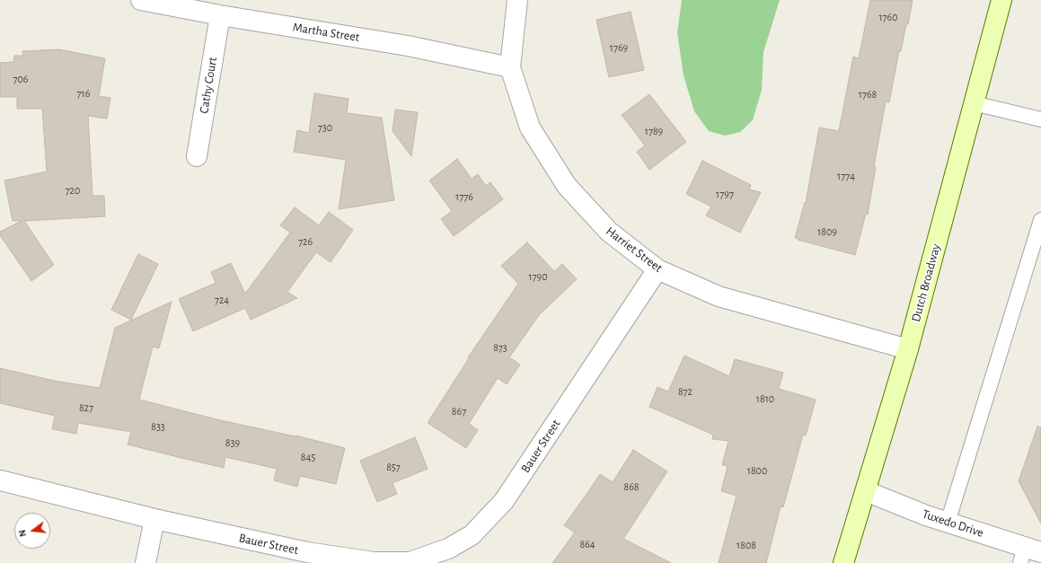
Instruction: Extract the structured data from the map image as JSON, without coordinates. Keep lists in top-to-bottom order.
{
  "streets": {
    "main road": ["Dutch Broadway"],
    "street": [
      "Martha Street",
      "Cathy Court",
      "Harriet Street",
      "Bauer Street",
      "Tuxedo Drive"
    ]
  },
  "crossings": [
    ["Martha Street", "Cathy Court"],
    ["Martha Street", "Harriet Street"],
    ["Harriet Street", "Dutch Broadway"],
    ["Harriet Street", "Bauer Street"],
    ["Dutch Broadway", "Tuxedo Drive"]
  ],
  "house_numbers": [
    "1760",
    "1769",
    "706",
    "716",
    "1768",
    "730",
    "1789",
    "1774",
    "720",
    "1797",
    "1776",
    "1809",
    "726",
    "1790",
    "724",
    "873",
    "872",
    "1810",
    "827",
    "867",
    "833",
    "839",
    "845",
    "857",
    "1800",
    "868",
    "864",
    "1808"
  ],
  "north": "left"
}
